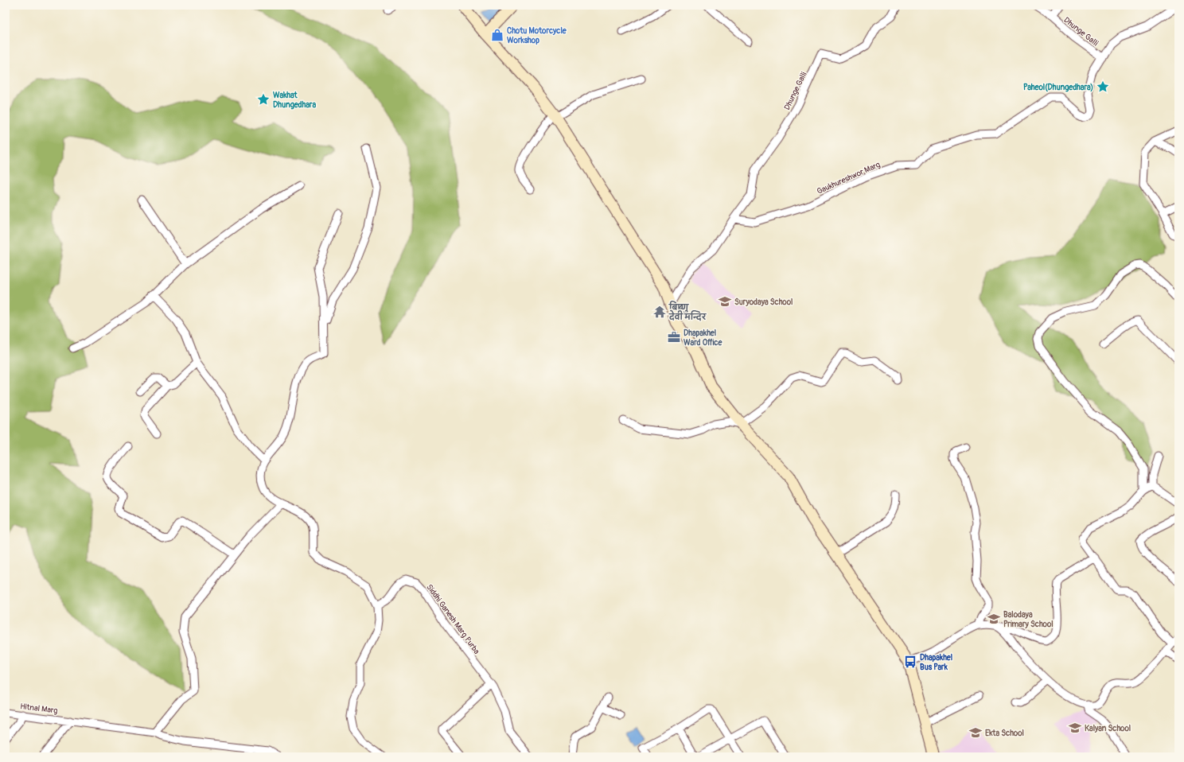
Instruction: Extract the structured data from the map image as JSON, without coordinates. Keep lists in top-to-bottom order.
{
  "streets": {
    "street": [
      "Dhunge Galli",
      "Gaukhureshwor Marg",
      "Siddhi Ganesh Marg Purba",
      "Hitnal Marg"
    ]
  },
  "crossings": [
    ["Dhunge Galli", "Gaukhureshwor Marg"]
  ],
  "places": {
    "shop": ["Chotu Motorcycle Workshop"],
    "place": ["Paheol(Dhungedhara)", "Wakhat Dhungedhara"],
    "school or university": [
      "Suryodaya School",
      "Balodaya Primary School",
      "Kalyan School",
      "Ekta School"
    ],
    "temple": ["बिष्णु देवी मन्दिर"],
    "office": ["Dhapakhel Ward Office"],
    "bus stop": ["Dhapakhel Bus Park"]
  }
}
